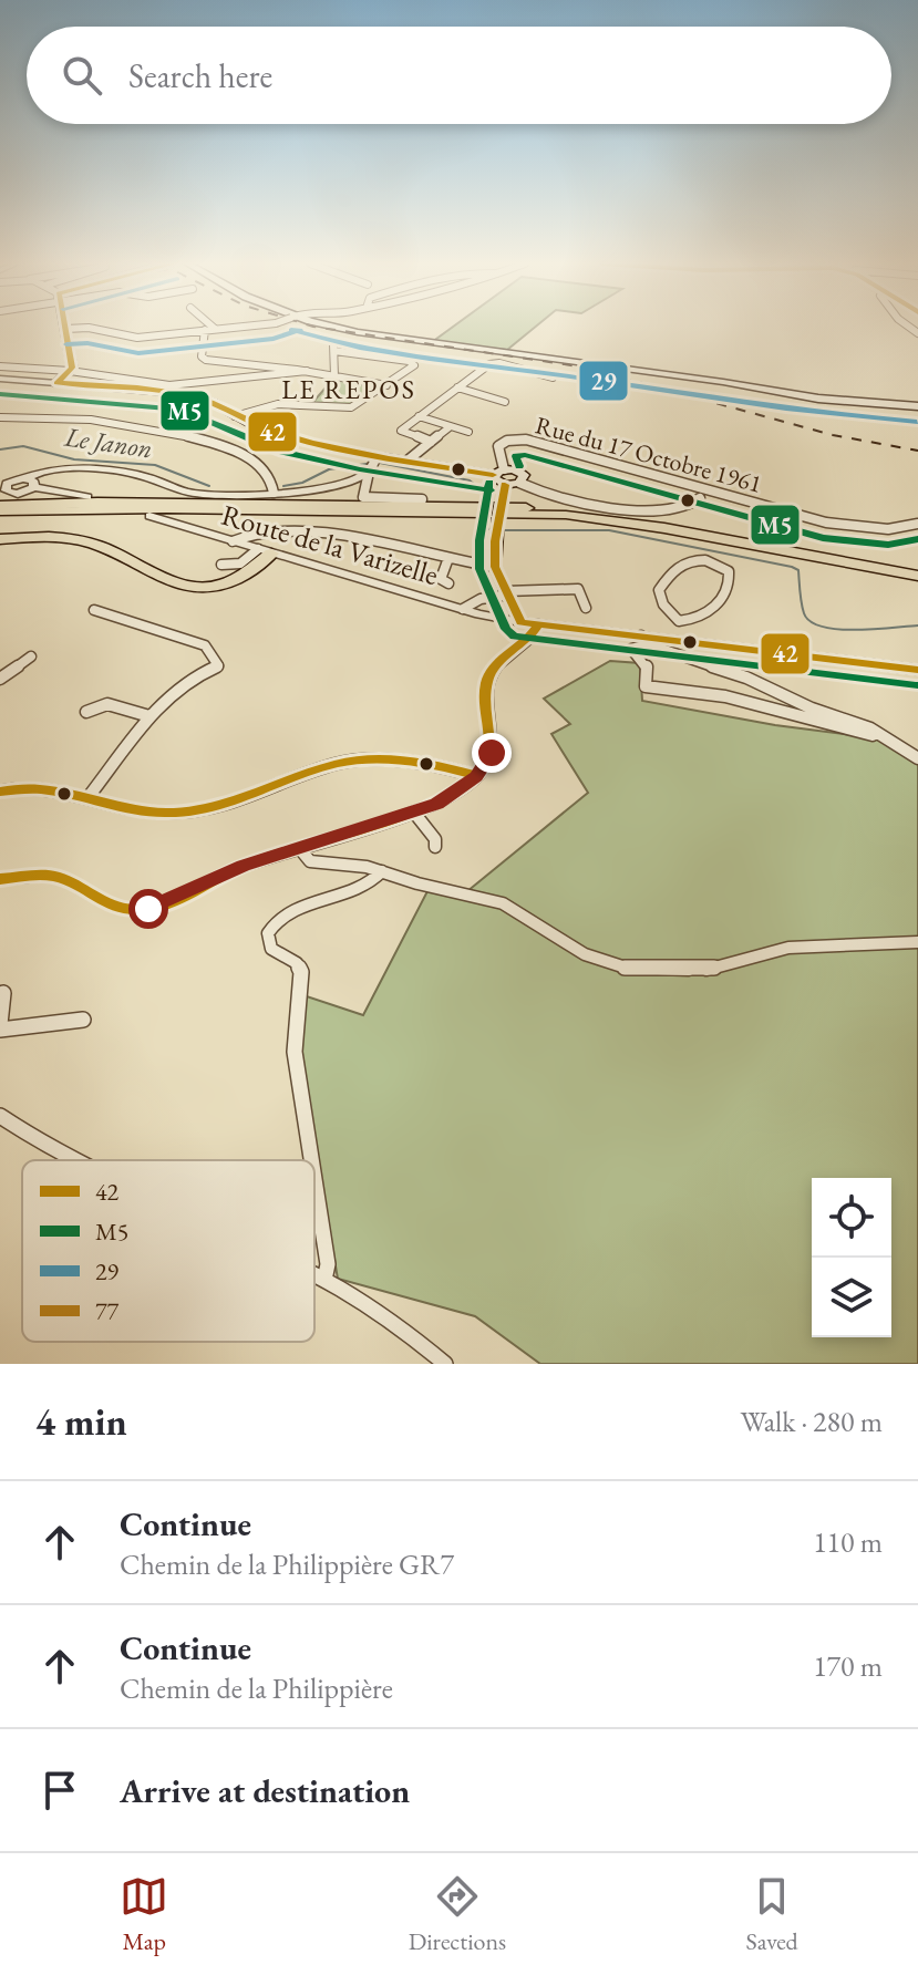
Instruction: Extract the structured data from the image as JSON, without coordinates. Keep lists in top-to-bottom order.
{
  "streets": {
    "main road": ["Route de la Varizelle"],
    "street": ["Rue du 17 Octobre 1961"]
  },
  "districts": ["LE REPOS"],
  "water": ["Le Janon"],
  "lines": ["transit line 42", "transit line 29", "transit line M5"],
  "legend": [
    "42",
    "M5",
    "29",
    "77"
  ],
  "page": {
    "search": "Search here",
    "heading": ["4 min", "Walk · 280 m"],
    "list": [
      ["Continue", "Chemin de la Philippière GR7", "110 m"],
      ["Continue", "Chemin de la Philippière", "170 m"],
      "Arrive at destination"
    ],
    "nav": ["Map", "Directions", "Saved"]
  }
}
